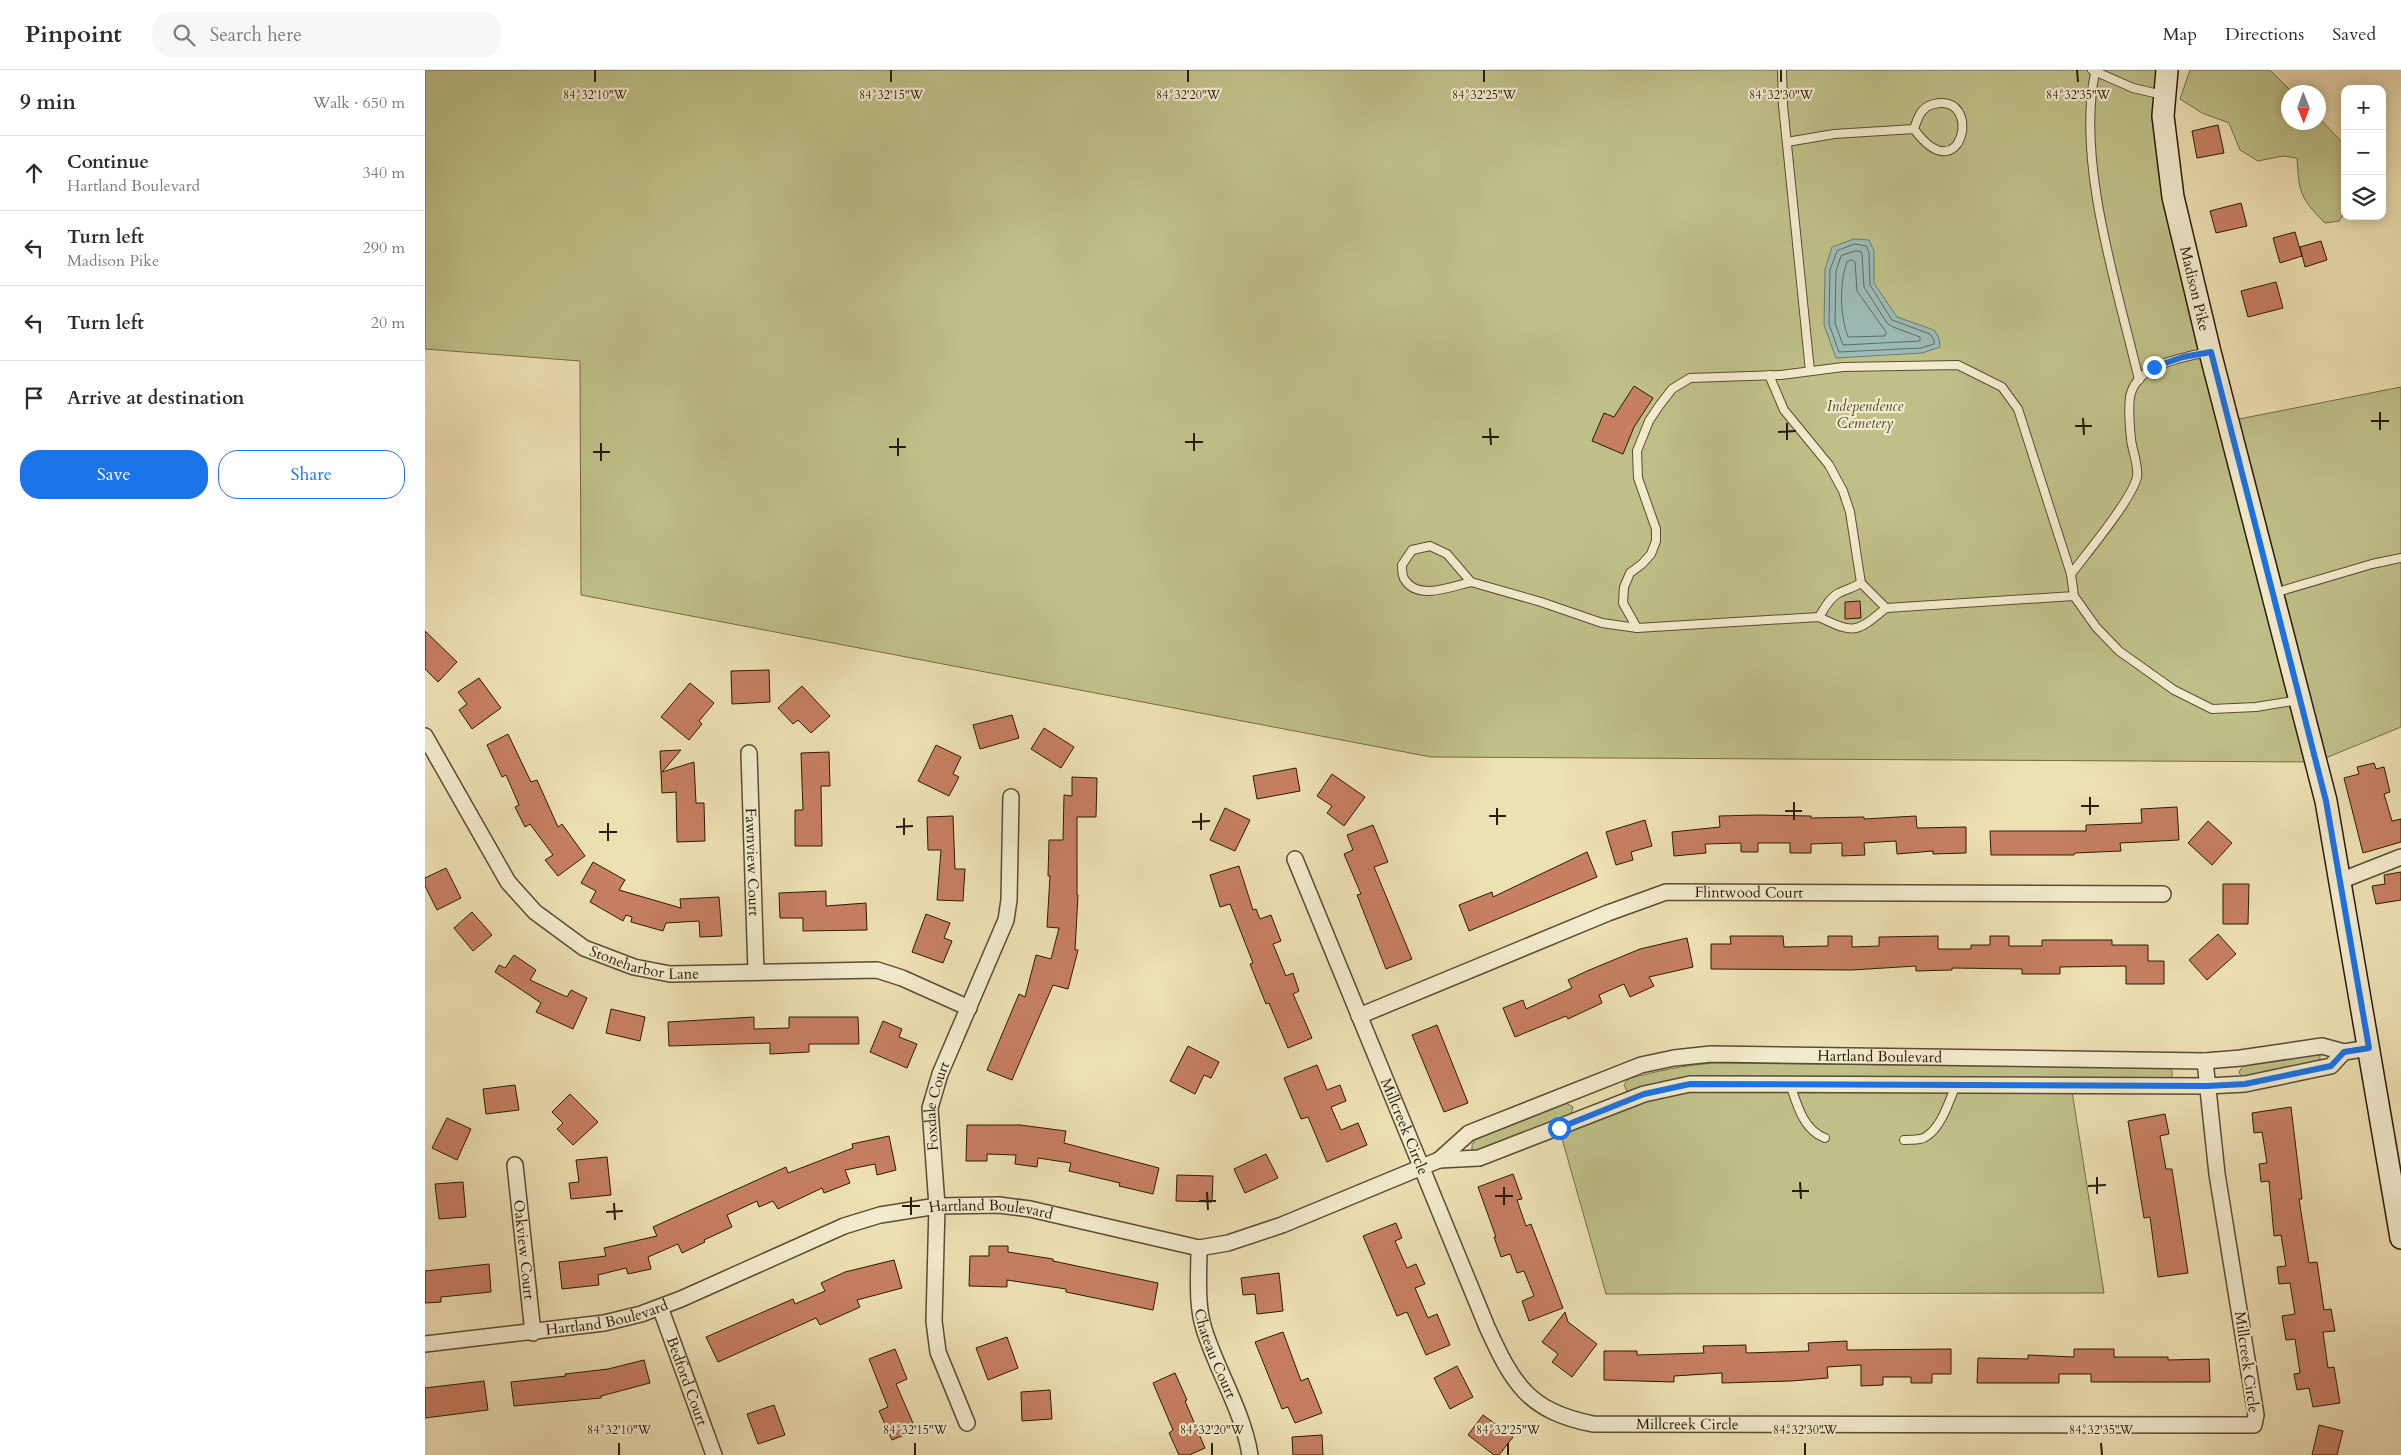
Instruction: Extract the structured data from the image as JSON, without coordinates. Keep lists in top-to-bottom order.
{
  "streets": {
    "main road": ["Madison Pike"],
    "street": [
      "Fawnview Court",
      "Flintwood Court",
      "Stoneharbor Lane",
      "Hartland Boulevard",
      "Foxdale Court",
      "Millcreek Circle",
      "Oakview Court",
      "Chateau Court",
      "Bedford Court"
    ]
  },
  "crossings": [
    ["Madison Pike", "Hartland Boulevard"],
    ["Fawnview Court", "Stoneharbor Lane"],
    ["Flintwood Court", "Millcreek Circle"],
    ["Stoneharbor Lane", "Foxdale Court"],
    ["Hartland Boulevard", "Foxdale Court"],
    ["Hartland Boulevard", "Millcreek Circle"],
    ["Hartland Boulevard", "Oakview Court"],
    ["Hartland Boulevard", "Chateau Court"],
    ["Hartland Boulevard", "Bedford Court"]
  ],
  "parks": ["Independence Cemetery"],
  "north": "bottom",
  "page": {
    "header": "Pinpoint",
    "search": "Search here",
    "nav": ["Map", "Directions", "Saved"],
    "heading": ["9 min", "Walk · 650 m"],
    "map_buttons": ["+", "−"],
    "list": [
      ["Continue", "Hartland Boulevard", "340 m"],
      ["Turn left", "Madison Pike", "290 m"],
      ["Turn left", "20 m"],
      "Arrive at destination"
    ],
    "buttons": ["Save", "Share"]
  },
  "coordinates": [
    "84°32'10\"W",
    "84°32'15\"W",
    "84°32'20\"W",
    "84°32'25\"W",
    "84°32'30\"W",
    "84°32'35\"W"
  ]
}
